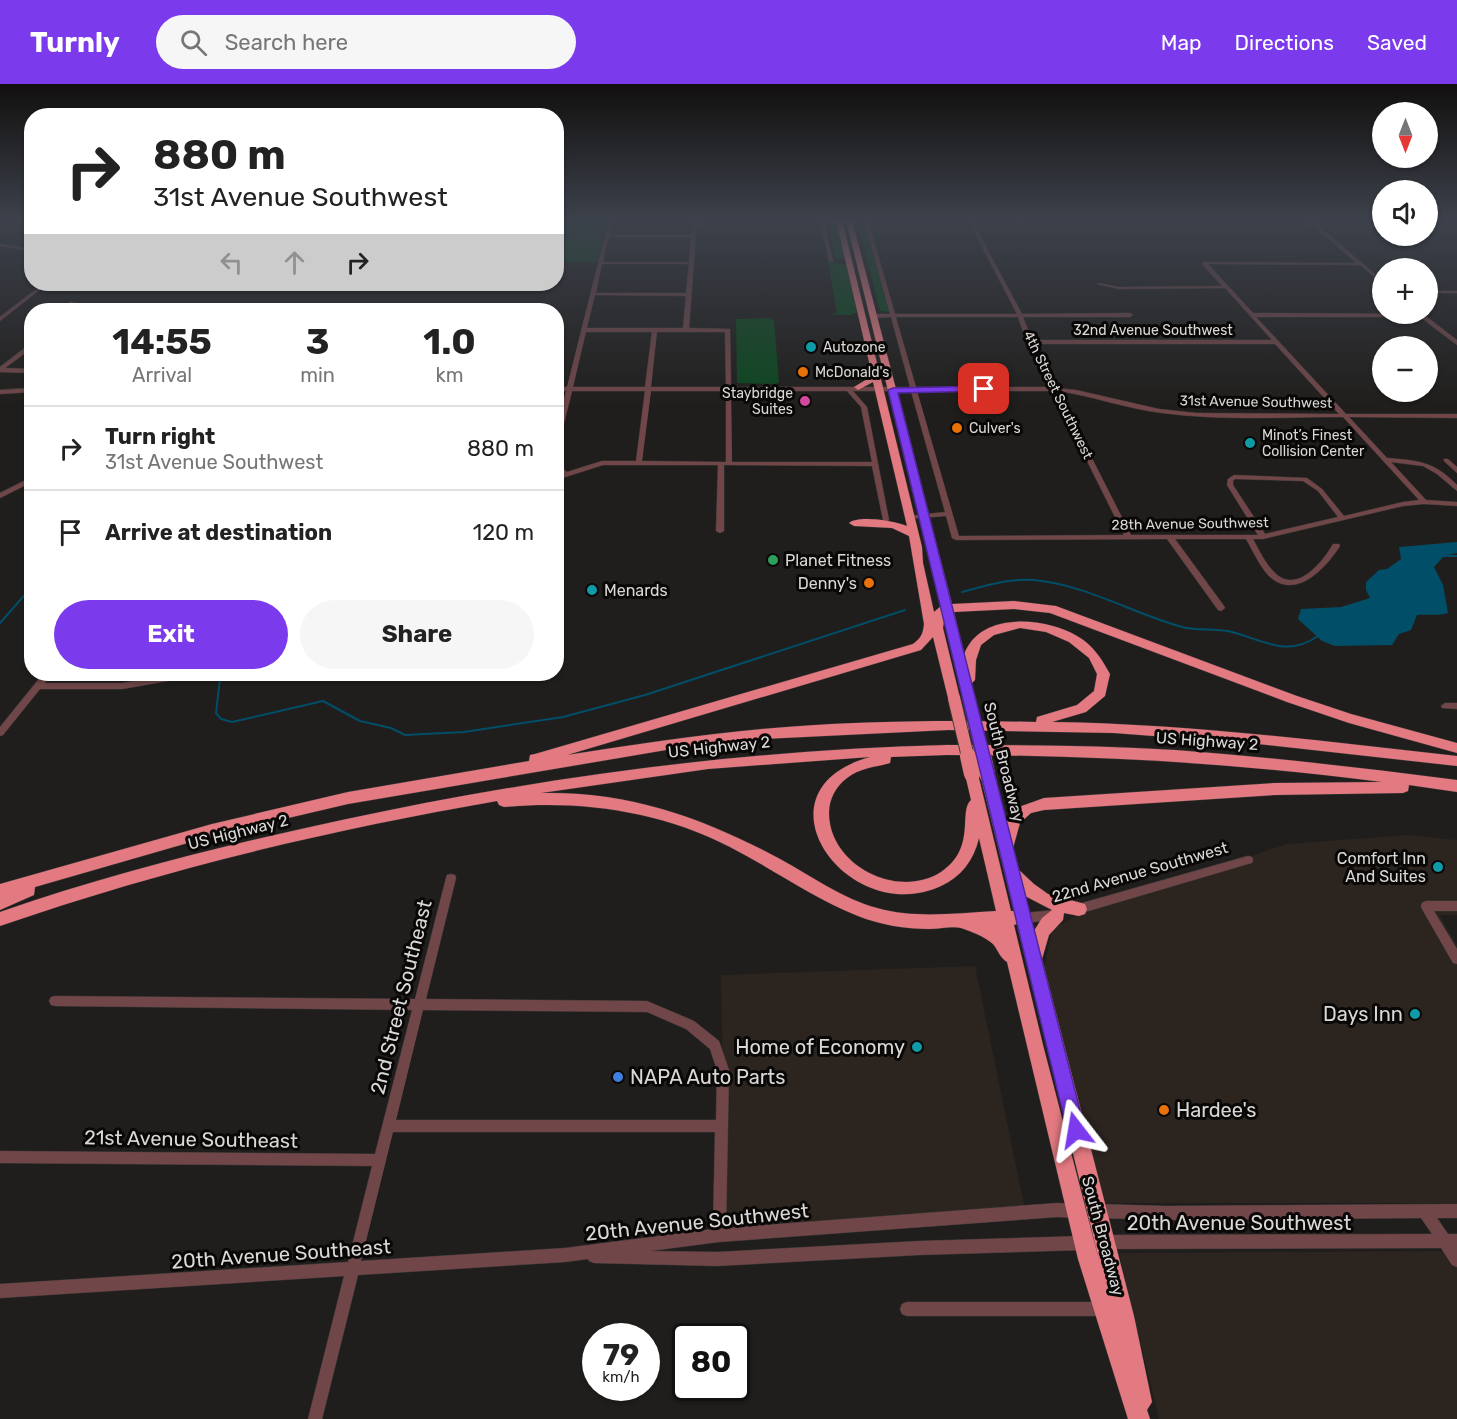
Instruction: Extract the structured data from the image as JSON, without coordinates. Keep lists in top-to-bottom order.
{
  "streets": {
    "highway": ["US Highway 2", "South Broadway"],
    "street": [
      "32nd Avenue Southwest",
      "4th Street Southwest",
      "31st Avenue Southwest",
      "28th Avenue Southwest",
      "22nd Avenue Southwest",
      "2nd Street Southeast",
      "21st Avenue Southeast",
      "20th Avenue Southwest",
      "20th Avenue Southeast"
    ]
  },
  "crossings": [
    ["32nd Avenue Southwest", "4th Street Southwest"],
    ["4th Street Southwest", "31st Avenue Southwest"],
    ["4th Street Southwest", "28th Avenue Southwest"],
    ["31st Avenue Southwest", "South Broadway"],
    ["South Broadway", "22nd Avenue Southwest"],
    ["South Broadway", "20th Avenue Southwest"],
    ["2nd Street Southeast", "21st Avenue Southeast"],
    ["20th Avenue Southwest", "20th Avenue Southeast"]
  ],
  "places": [
    "Autozone",
    "McDonald's",
    "Staybridge Suites",
    "Culver's",
    "Minot’s Finest Collision Center",
    "Planet Fitness",
    "Denny's",
    "Menards",
    "Comfort Inn And Suites",
    "Days Inn",
    "Home of Economy",
    "NAPA Auto Parts",
    "Hardee's"
  ],
  "north": "bottom",
  "page": {
    "header": "Turnly",
    "search": "Search here",
    "nav": ["Map", "Directions", "Saved"],
    "map_buttons": ["+", "−"],
    "turn": ["880 m", "31st Avenue Southwest"],
    "eta": [
      "14:55",
      "Arrival",
      "3",
      "min",
      "1.0",
      "km"
    ],
    "list": [
      {
        "name": "Turn right",
        "note": "31st Avenue Southwest",
        "value": "880 m"
      },
      {
        "name": "Arrive at destination",
        "value": "120 m"
      }
    ],
    "buttons": ["Exit", "Share"],
    "speed": "79 km/h",
    "limit": "80"
  }
}
